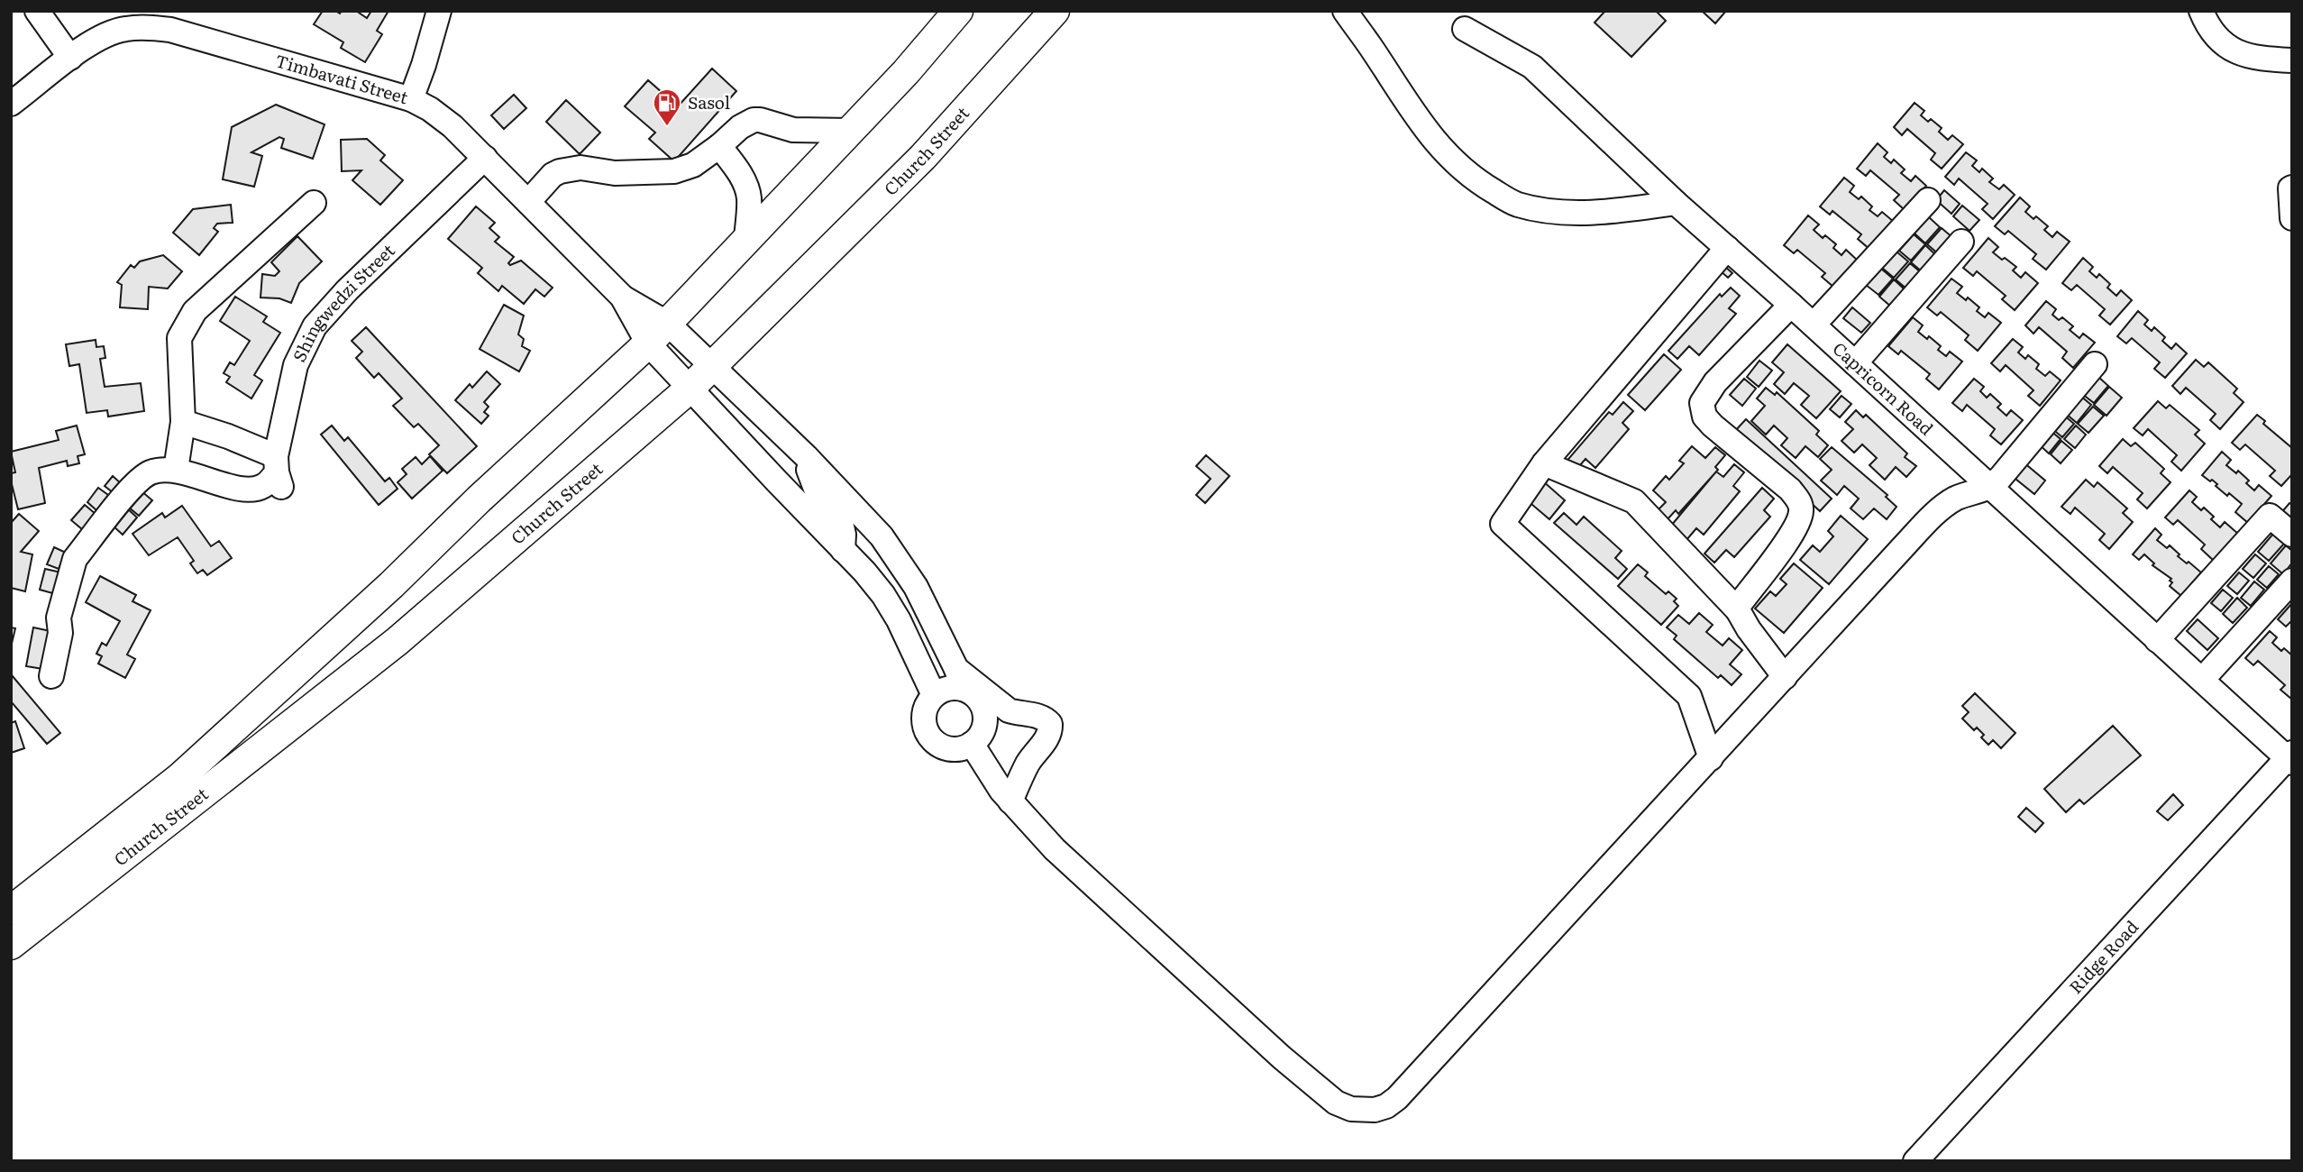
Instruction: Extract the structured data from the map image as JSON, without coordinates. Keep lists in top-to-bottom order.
{
  "streets": {
    "main road": ["Church Street"],
    "street": [
      "Timbavati Street",
      "Shingwedzi Street",
      "Capricorn Road",
      "Ridge Road"
    ]
  },
  "crossings": [
    ["Timbavati Street", "Church Street"],
    ["Timbavati Street", "Shingwedzi Street"],
    ["Capricorn Road", "Ridge Road"]
  ],
  "places": {
    "fuel station": ["Sasol"]
  }
}
